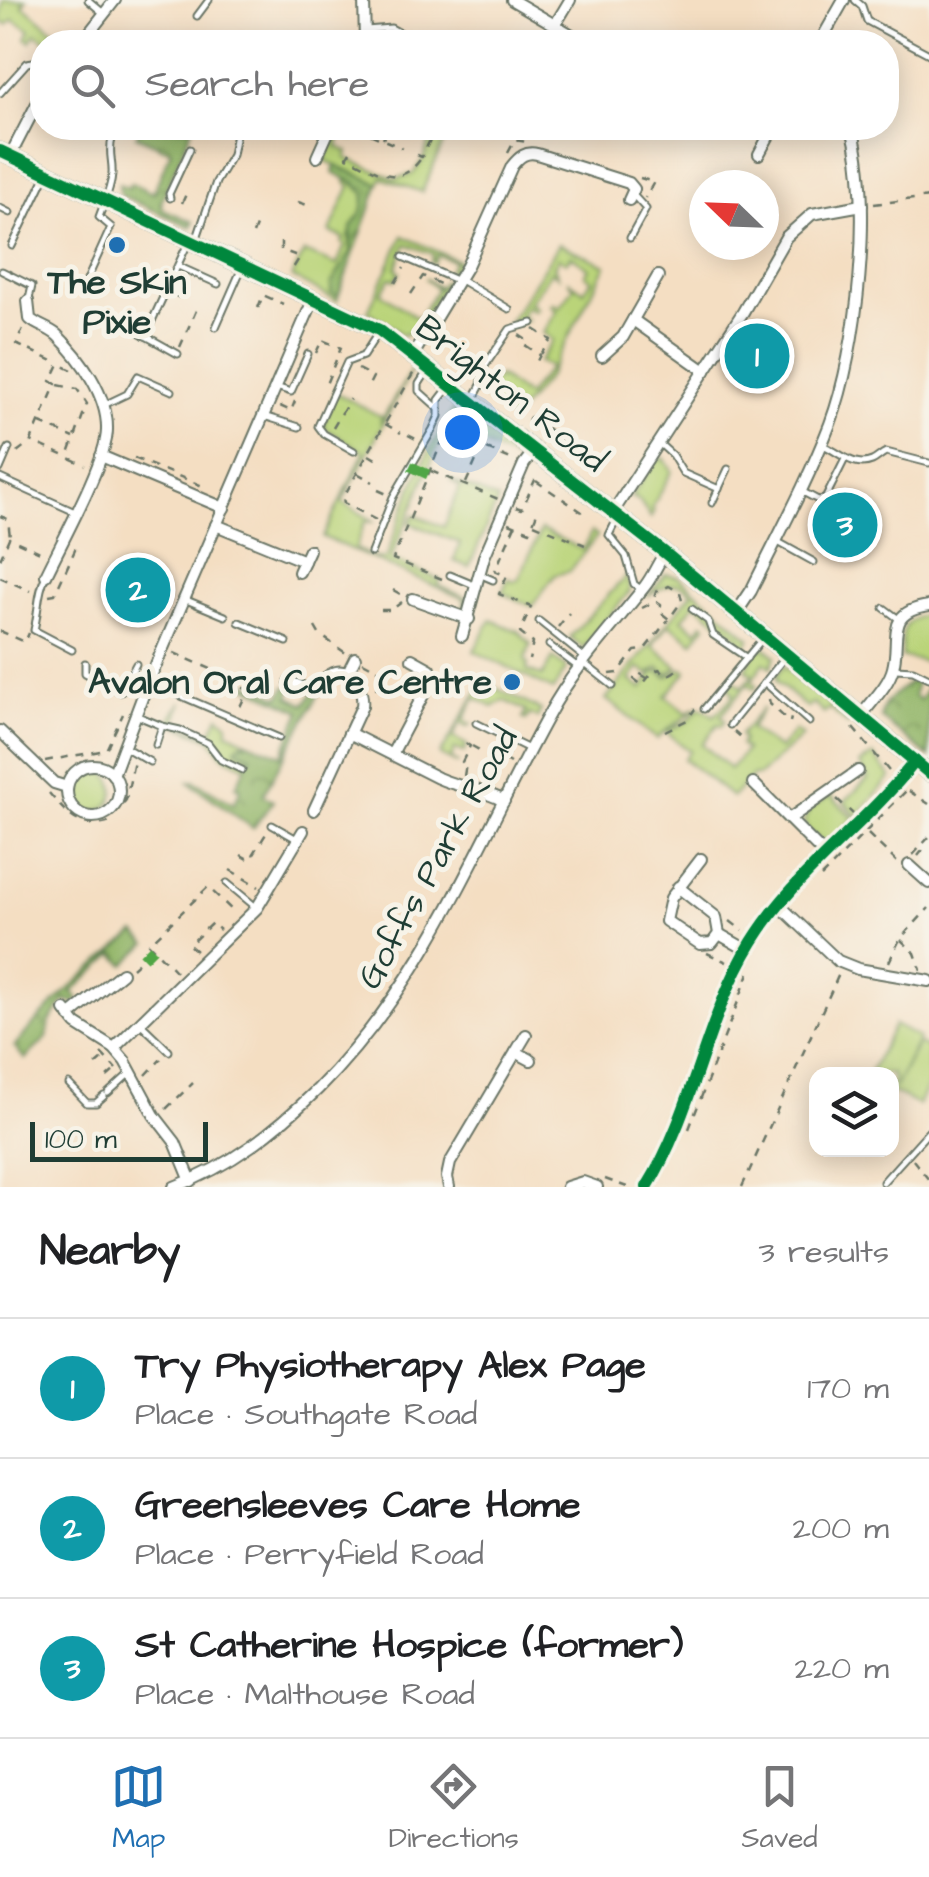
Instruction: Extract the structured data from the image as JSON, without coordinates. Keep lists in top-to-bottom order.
{
  "streets": {
    "main road": ["Brighton Road"],
    "street": ["Goffs Park Road"]
  },
  "crossings": [
    ["Brighton Road", "Goffs Park Road"]
  ],
  "places": ["The Skin Pixie", "Avalon Oral Care Centre"],
  "scale_bar": "100 m",
  "north": "top left",
  "page": {
    "search": "Search here",
    "pins": ["1", "3", "2"],
    "scale": "100 m",
    "heading": ["Nearby", "3 results"],
    "list": [
      {
        "mark": "1",
        "name": "Try Physiotherapy Alex Page",
        "note": "Place · Southgate Road",
        "value": "170 m"
      },
      {
        "mark": "2",
        "name": "Greensleeves Care Home",
        "note": "Place · Perryfield Road",
        "value": "200 m"
      },
      {
        "mark": "3",
        "name": "St Catherine Hospice (former)",
        "note": "Place · Malthouse Road",
        "value": "220 m"
      }
    ],
    "nav": ["Map", "Directions", "Saved"]
  }
}
